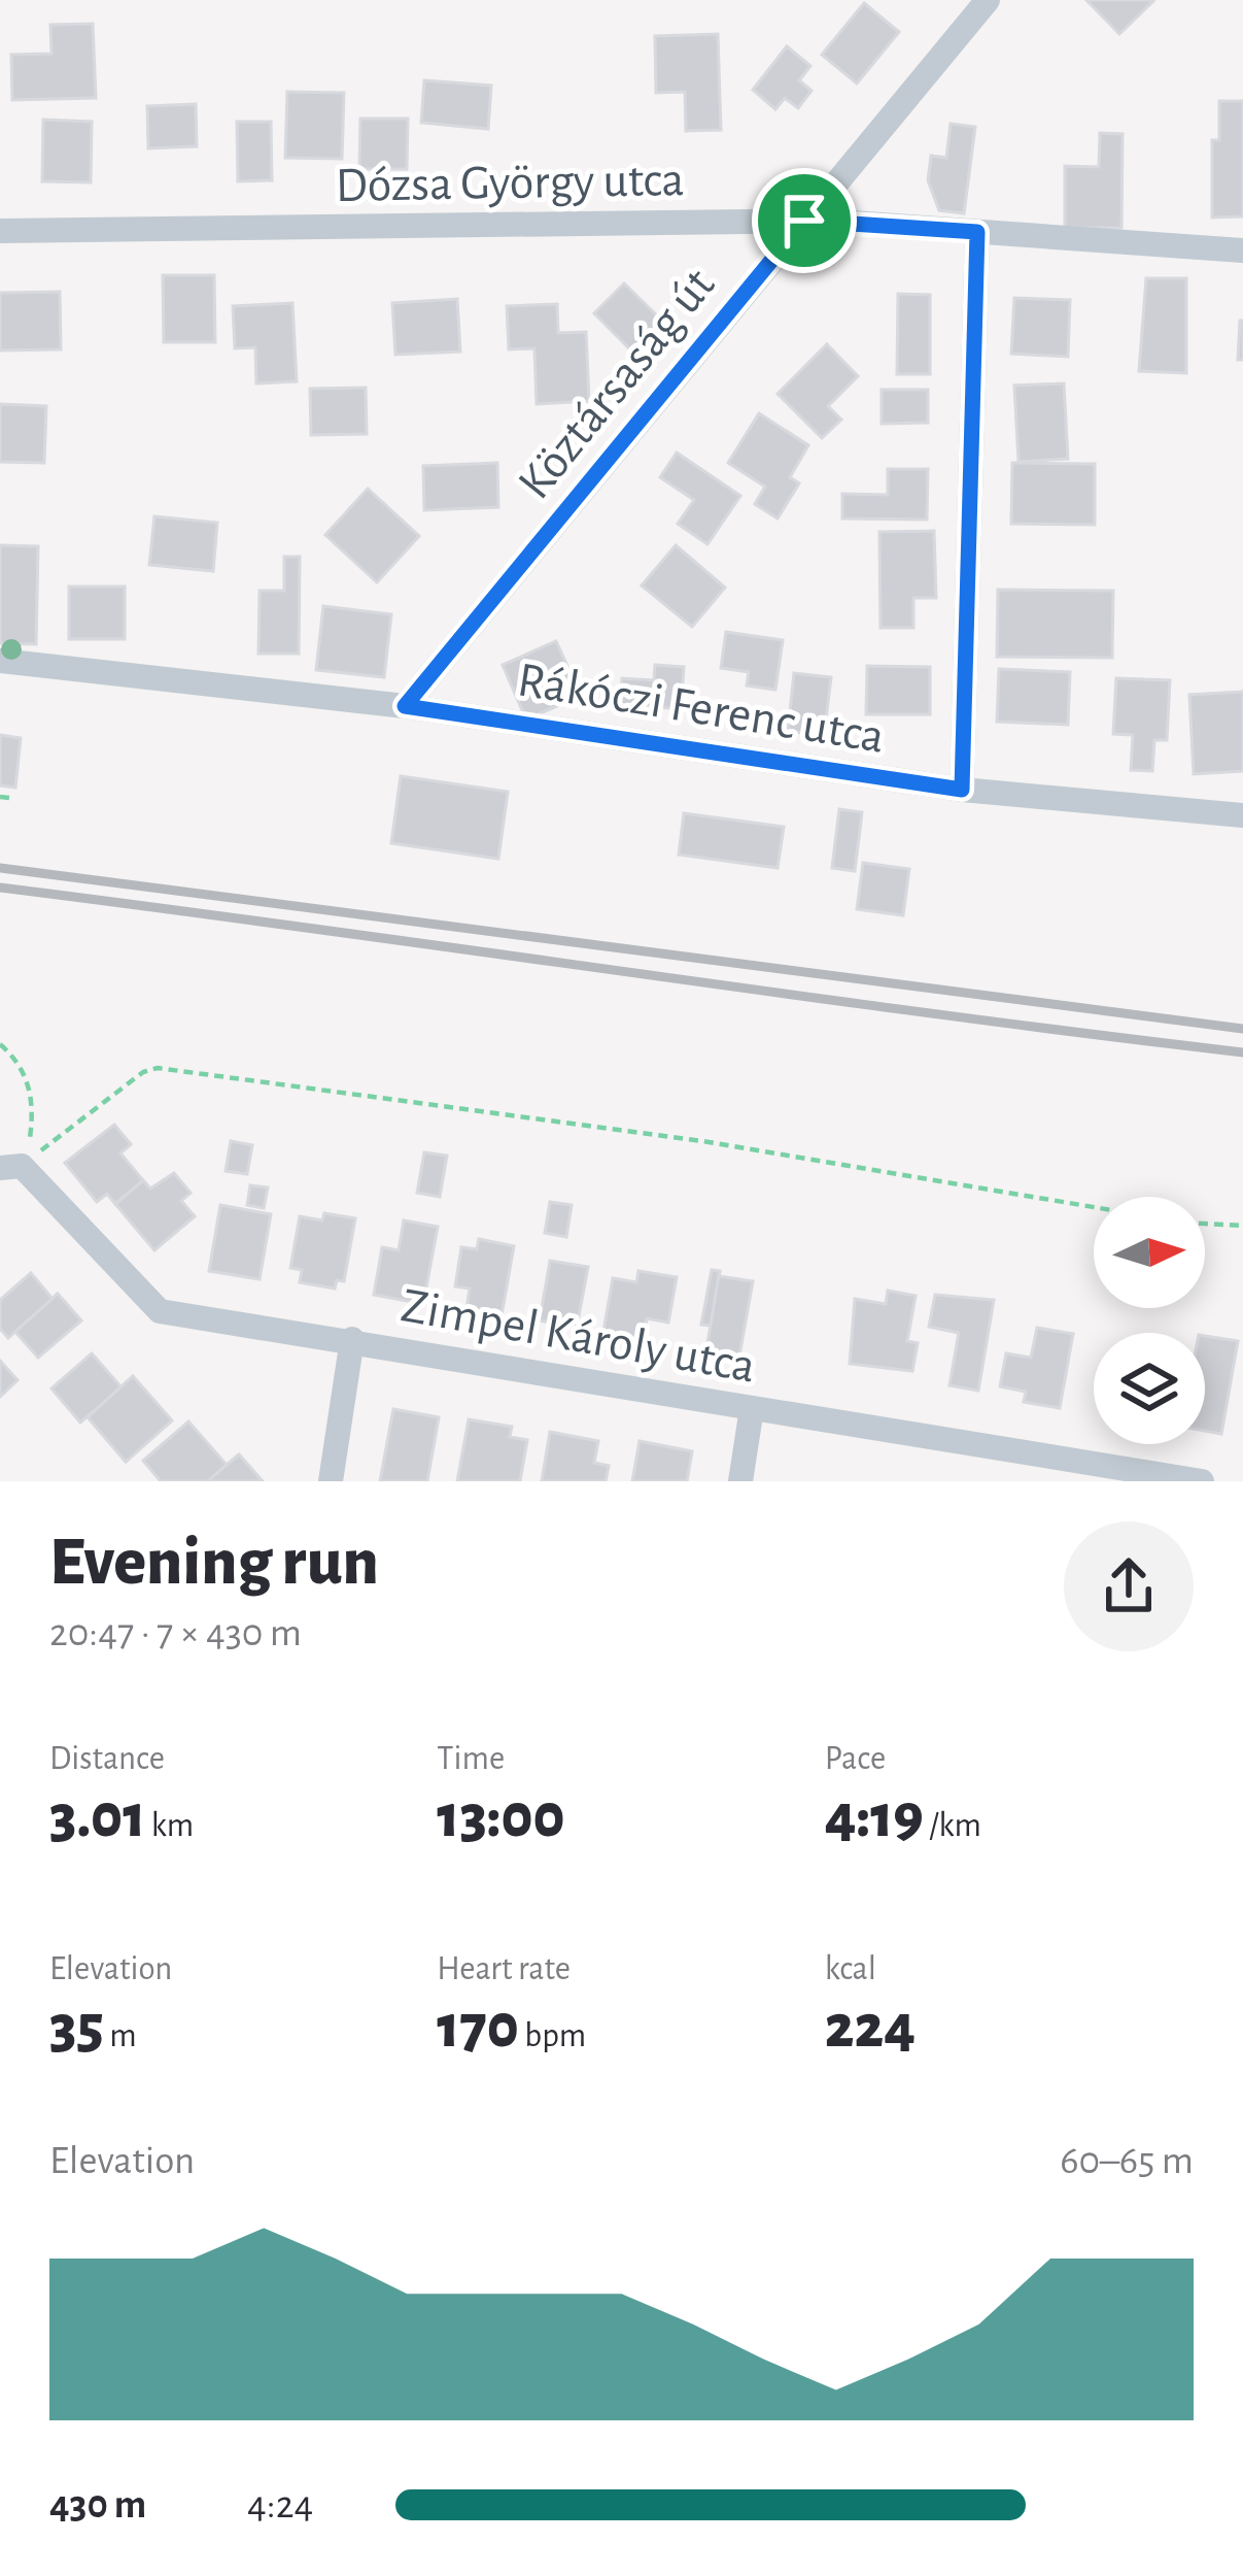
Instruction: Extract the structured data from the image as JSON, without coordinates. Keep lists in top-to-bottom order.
{
  "streets": {
    "street": [
      "Dózsa György utca",
      "Köztársaság út",
      "Rákóczi Ferenc utca",
      "Zimpel Károly utca"
    ]
  },
  "crossings": [
    ["Dózsa György utca", "Köztársaság út"],
    ["Köztársaság út", "Rákóczi Ferenc utca"]
  ],
  "north": "right",
  "page": {
    "heading": ["Evening run", "20:47 · 7 × 430 m"],
    "stats": [
      ["Distance", "3.01 km"],
      ["Time", "13:00"],
      ["Pace", "4:19 /km"],
      ["Elevation", "35 m"],
      ["Heart rate", "170 bpm"],
      ["kcal", "224"]
    ],
    "chart": ["Elevation", "60–65 m"],
    "list": [
      {
        "name": "430 m",
        "note": "4:24"
      }
    ]
  }
}
